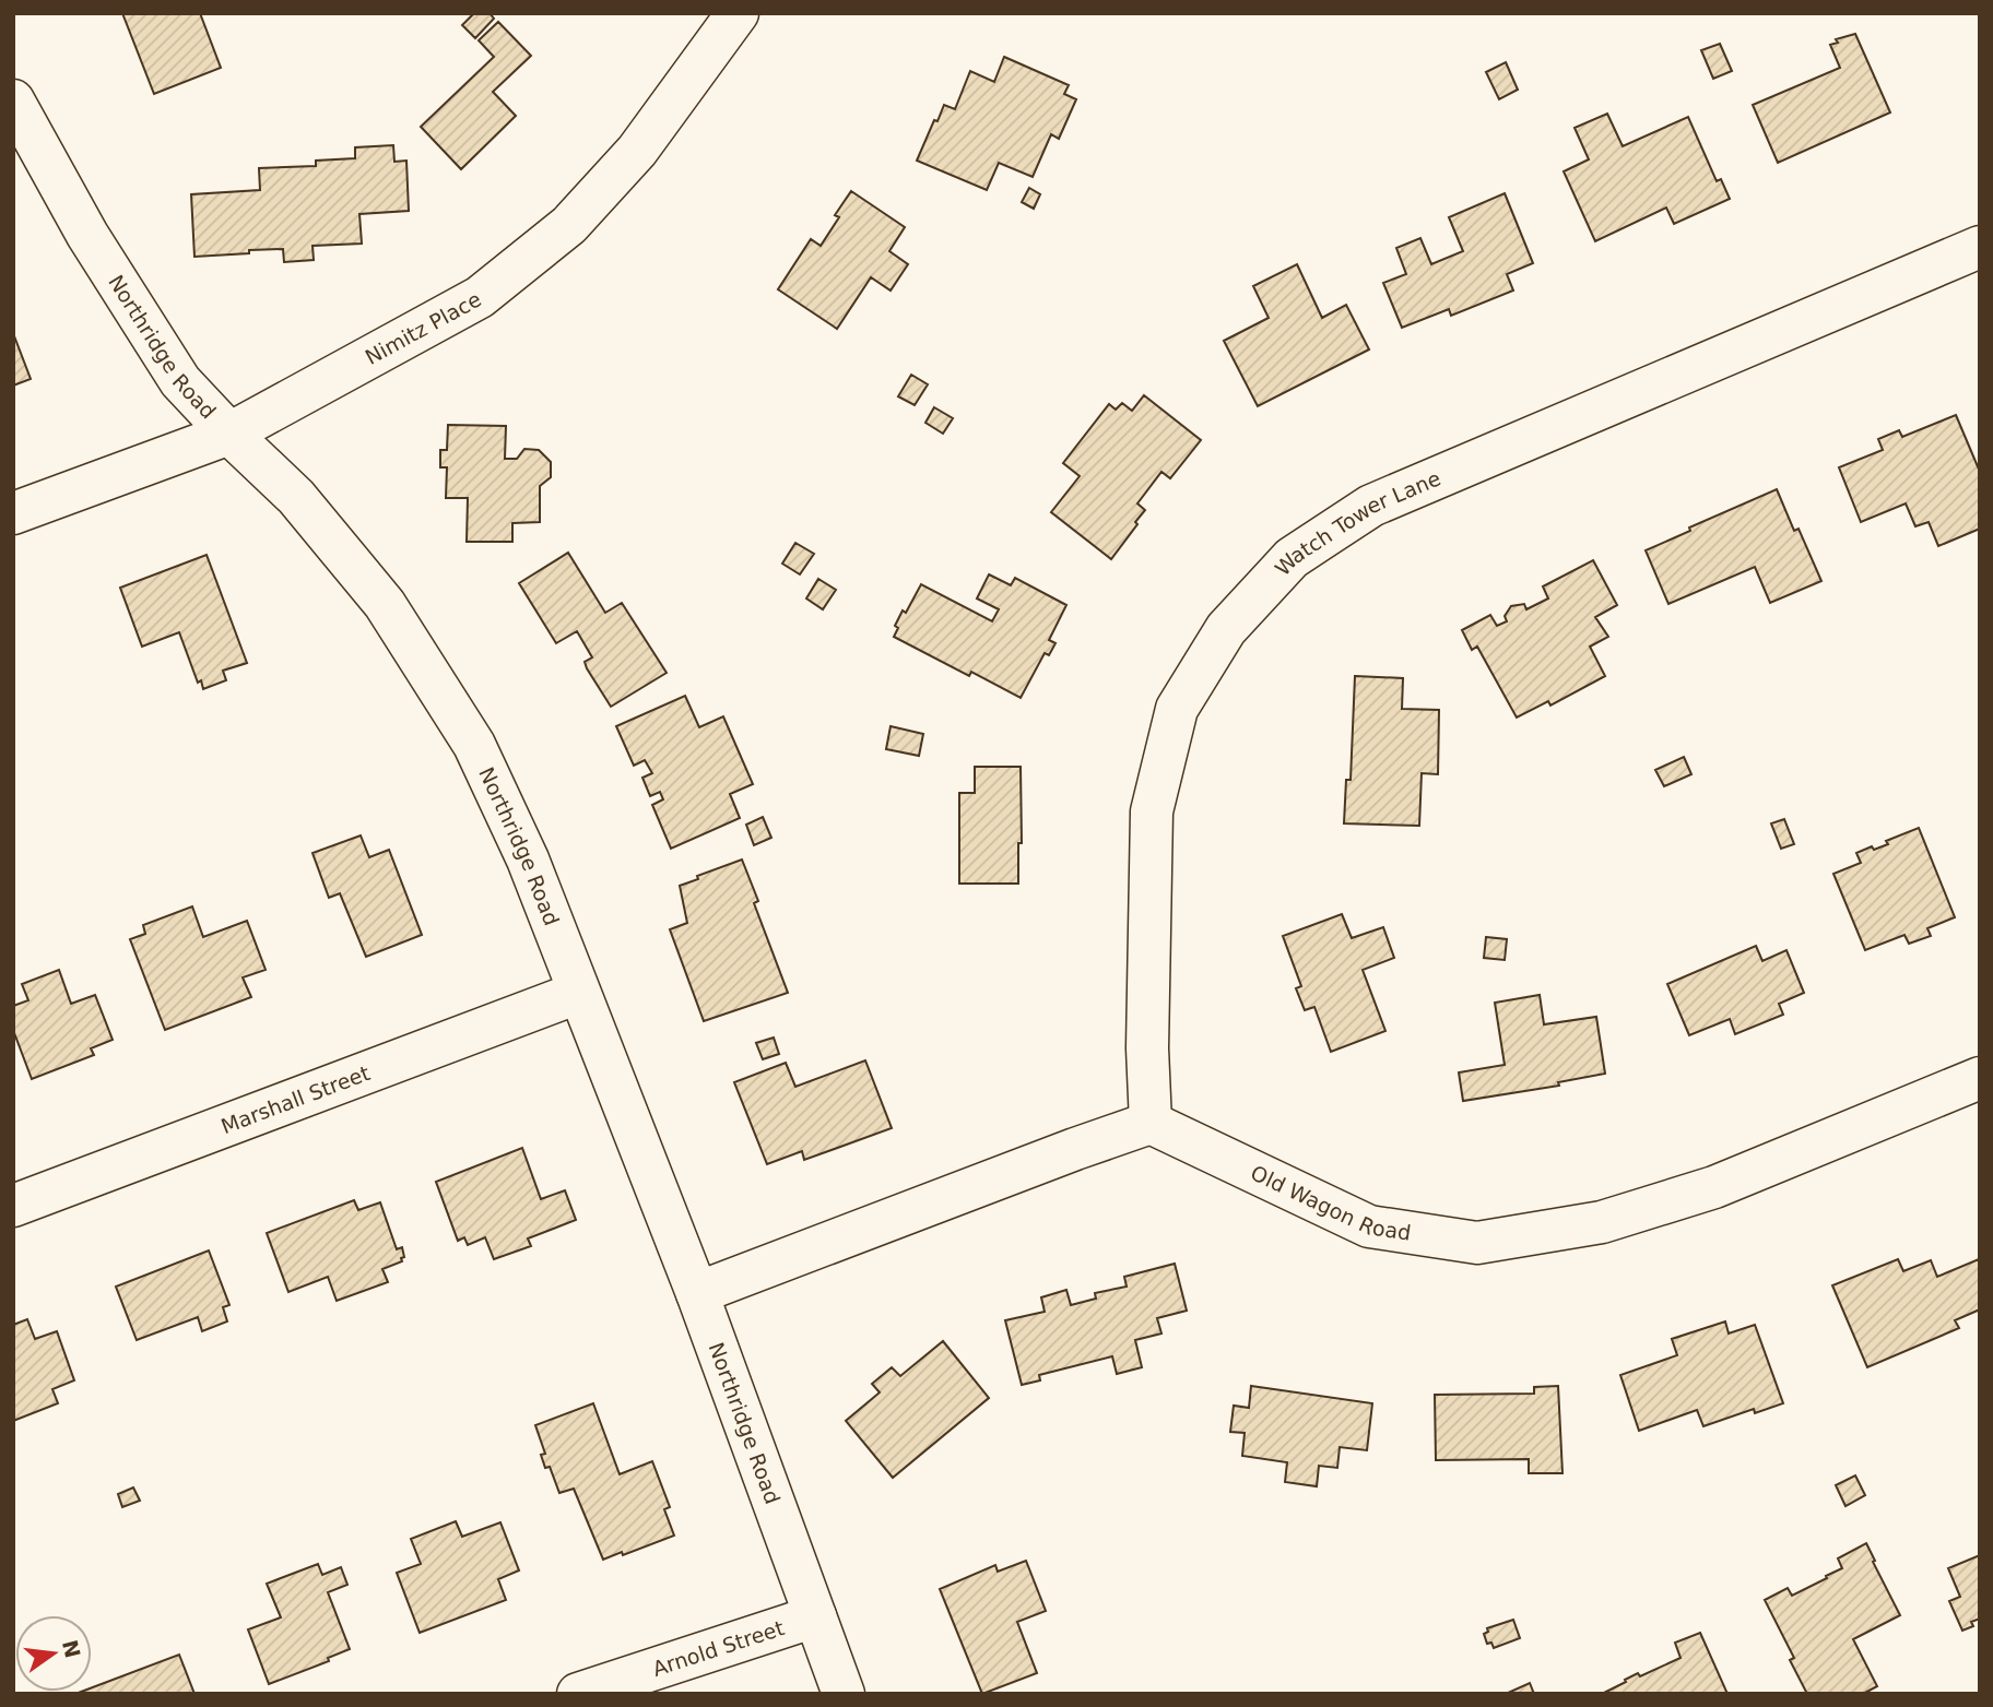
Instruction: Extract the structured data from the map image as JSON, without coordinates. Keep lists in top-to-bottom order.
{
  "streets": {
    "street": [
      "Nimitz Place",
      "Northridge Road",
      "Watch Tower Lane",
      "Marshall Street",
      "Old Wagon Road",
      "Arnold Street"
    ]
  },
  "crossings": [
    ["Nimitz Place", "Northridge Road"],
    ["Northridge Road", "Marshall Street"],
    ["Northridge Road", "Arnold Street"],
    ["Watch Tower Lane", "Old Wagon Road"]
  ],
  "north": "right"
}
